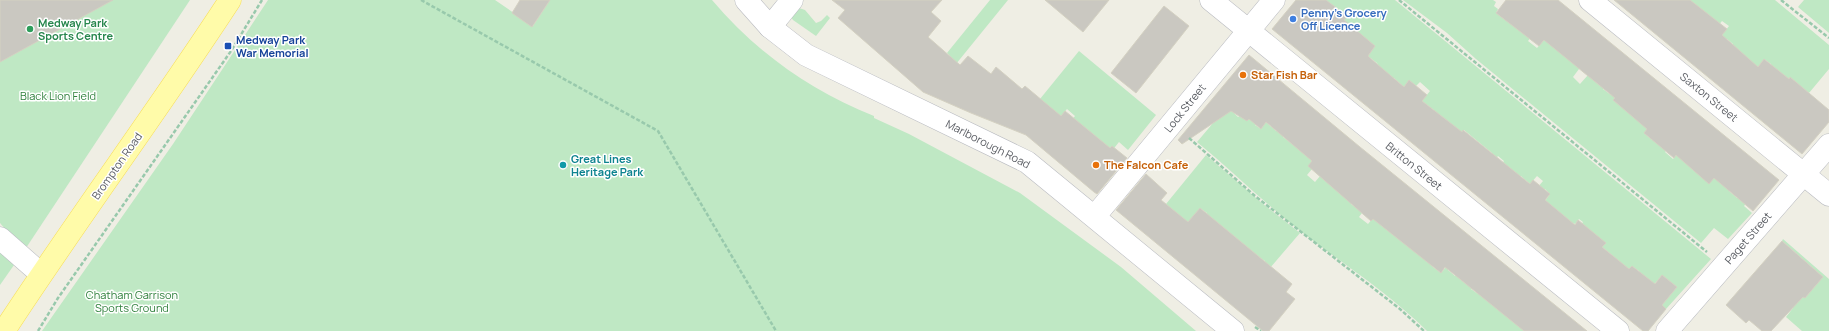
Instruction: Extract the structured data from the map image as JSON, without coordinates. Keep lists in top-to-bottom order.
{
  "streets": {
    "main road": ["Brompton Road"],
    "street": [
      "Saxton Street",
      "Lock Street",
      "Marlborough Road",
      "Britton Street",
      "Paget Street"
    ]
  },
  "crossings": [
    ["Saxton Street", "Paget Street"],
    ["Lock Street", "Marlborough Road"],
    ["Lock Street", "Britton Street"]
  ],
  "parks": ["Black Lion Field", "Chatham Garrison Sports Ground"],
  "places": {
    "other": [
      "Penny's Grocery Off Licence",
      "Medway Park Sports Centre",
      "Star Fish Bar",
      "Great Lines Heritage Park",
      "The Falcon Cafe"
    ],
    "transit": ["Medway Park War Memorial"]
  }
}
